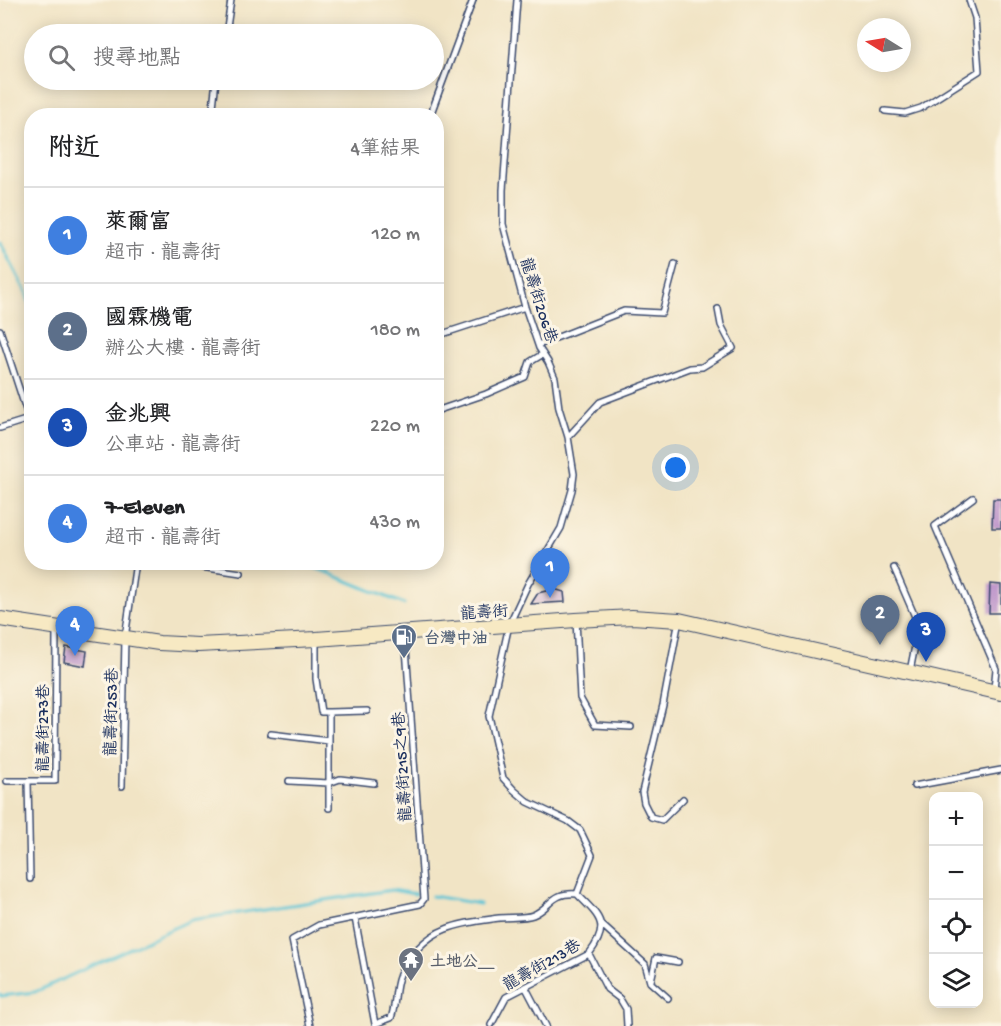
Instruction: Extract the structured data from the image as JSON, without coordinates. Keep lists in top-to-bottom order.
{
  "streets": {
    "street": ["龍壽街"],
    "lane": [
      "龍壽街206巷",
      "龍壽街253巷",
      "龍壽街273巷",
      "龍壽街215之9巷",
      "龍壽街213巷"
    ]
  },
  "crossings": [
    ["龍壽街206巷", "龍壽街"],
    ["龍壽街", "龍壽街253巷"],
    ["龍壽街", "龍壽街273巷"],
    ["龍壽街", "龍壽街215之9巷"]
  ],
  "places": {
    "fuel station": ["台灣中油"],
    "temple": ["土地公＿"]
  },
  "north": "left",
  "page": {
    "search": "搜尋地點",
    "heading": ["附近", "4筆結果"],
    "list": [
      {
        "mark": "1",
        "name": "萊爾富",
        "note": "超市 · 龍壽街",
        "value": "120 m"
      },
      {
        "mark": "2",
        "name": "國霖機電",
        "note": "辦公大樓 · 龍壽街",
        "value": "180 m"
      },
      {
        "mark": "3",
        "name": "金兆興",
        "note": "公車站 · 龍壽街",
        "value": "220 m"
      },
      {
        "mark": "4",
        "name": "7-Eleven",
        "note": "超市 · 龍壽街",
        "value": "430 m"
      }
    ],
    "pins": [
      "1",
      "2",
      "4",
      "3"
    ],
    "map_buttons": ["+", "−"]
  }
}
